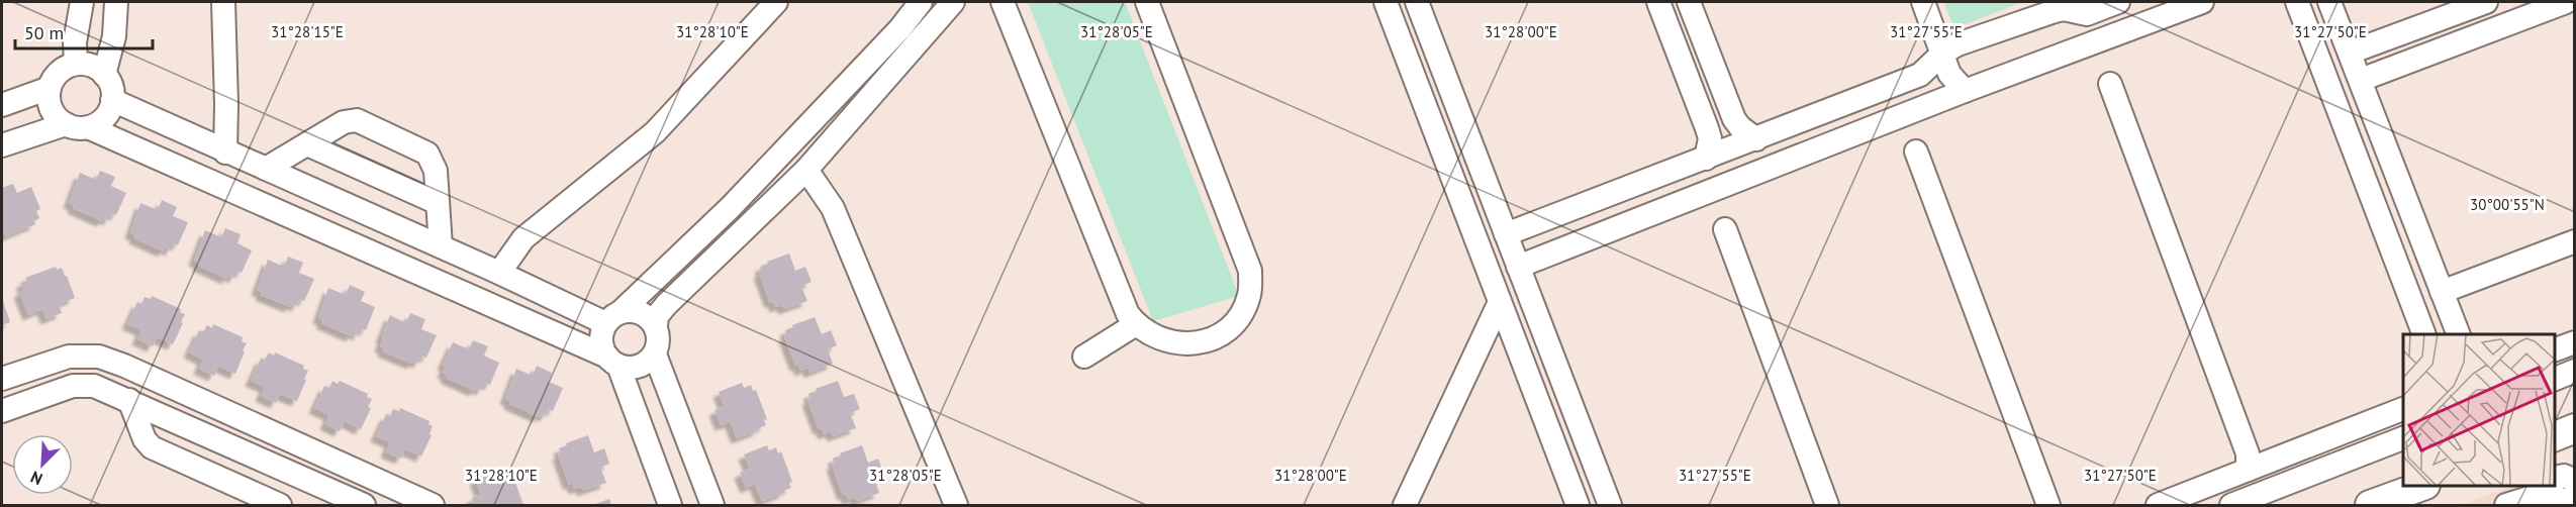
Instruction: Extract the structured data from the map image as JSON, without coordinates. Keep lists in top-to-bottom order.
{
  "scale_bar": "50 m",
  "north": "bottom left",
  "coordinates": [
    "31°28'05\"E",
    "31°28'00\"E",
    "31°27'50\"E",
    "31°28'15\"E",
    "31°28'10\"E",
    "31°27'55\"E",
    "30°00'55\"N"
  ]
}
